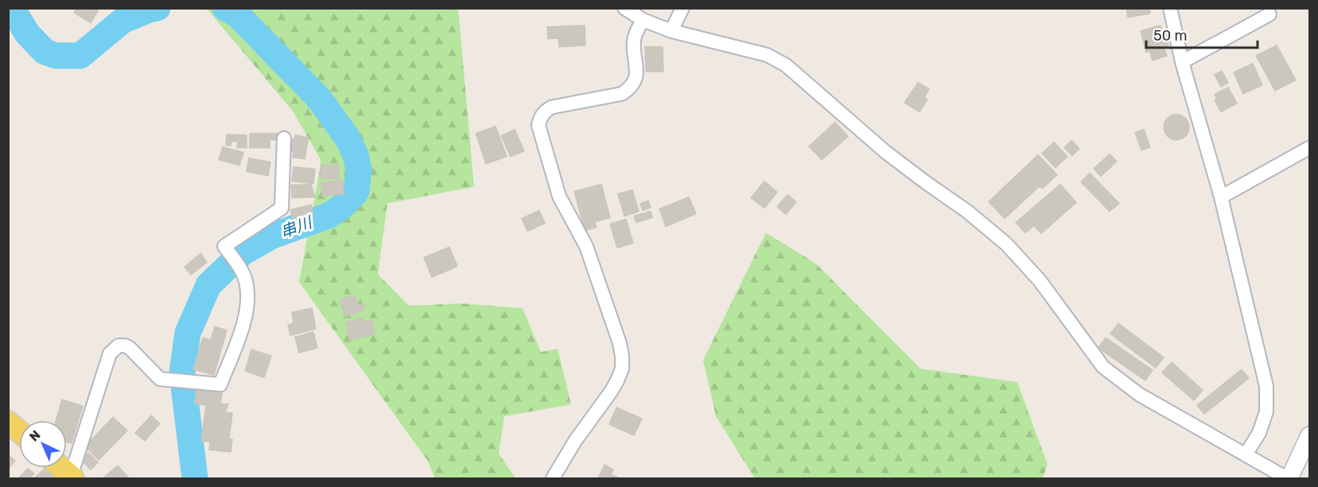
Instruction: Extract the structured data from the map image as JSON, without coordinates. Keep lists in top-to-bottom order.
{
  "water": ["串川"],
  "scale_bar": "50 m",
  "north": "top left"
}
